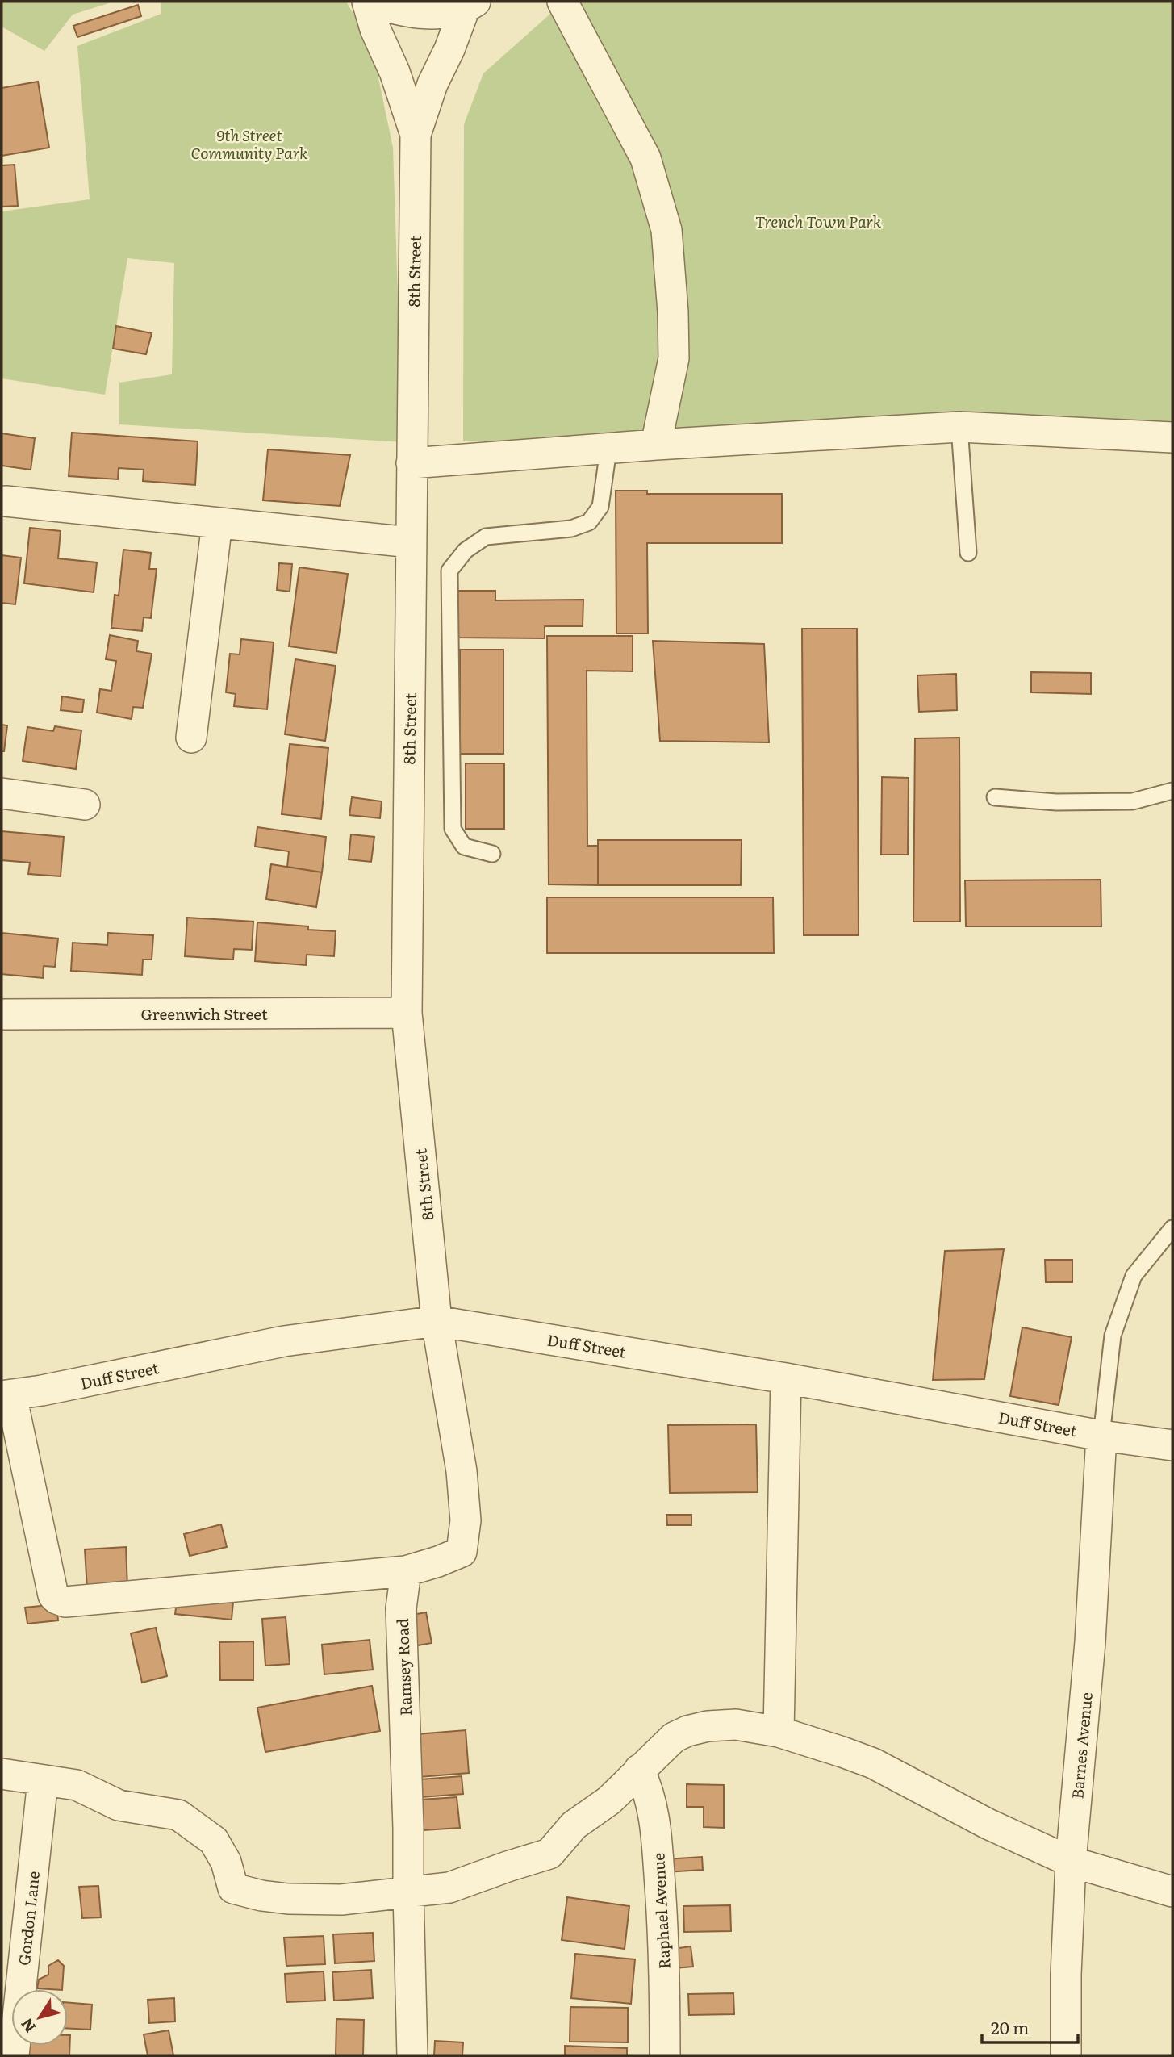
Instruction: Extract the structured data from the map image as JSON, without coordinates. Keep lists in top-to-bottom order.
{
  "streets": {
    "street": [
      "8th Street",
      "Greenwich Street",
      "Duff Street",
      "Ramsey Road",
      "Barnes Avenue",
      "Raphael Avenue",
      "Gordon Lane"
    ]
  },
  "crossings": [
    ["8th Street", "Greenwich Street"],
    ["8th Street", "Duff Street"],
    ["Duff Street", "Barnes Avenue"]
  ],
  "parks": ["9th Street Community Park", "Trench Town Park"],
  "scale_bar": "20 m",
  "north": "bottom left"
}
